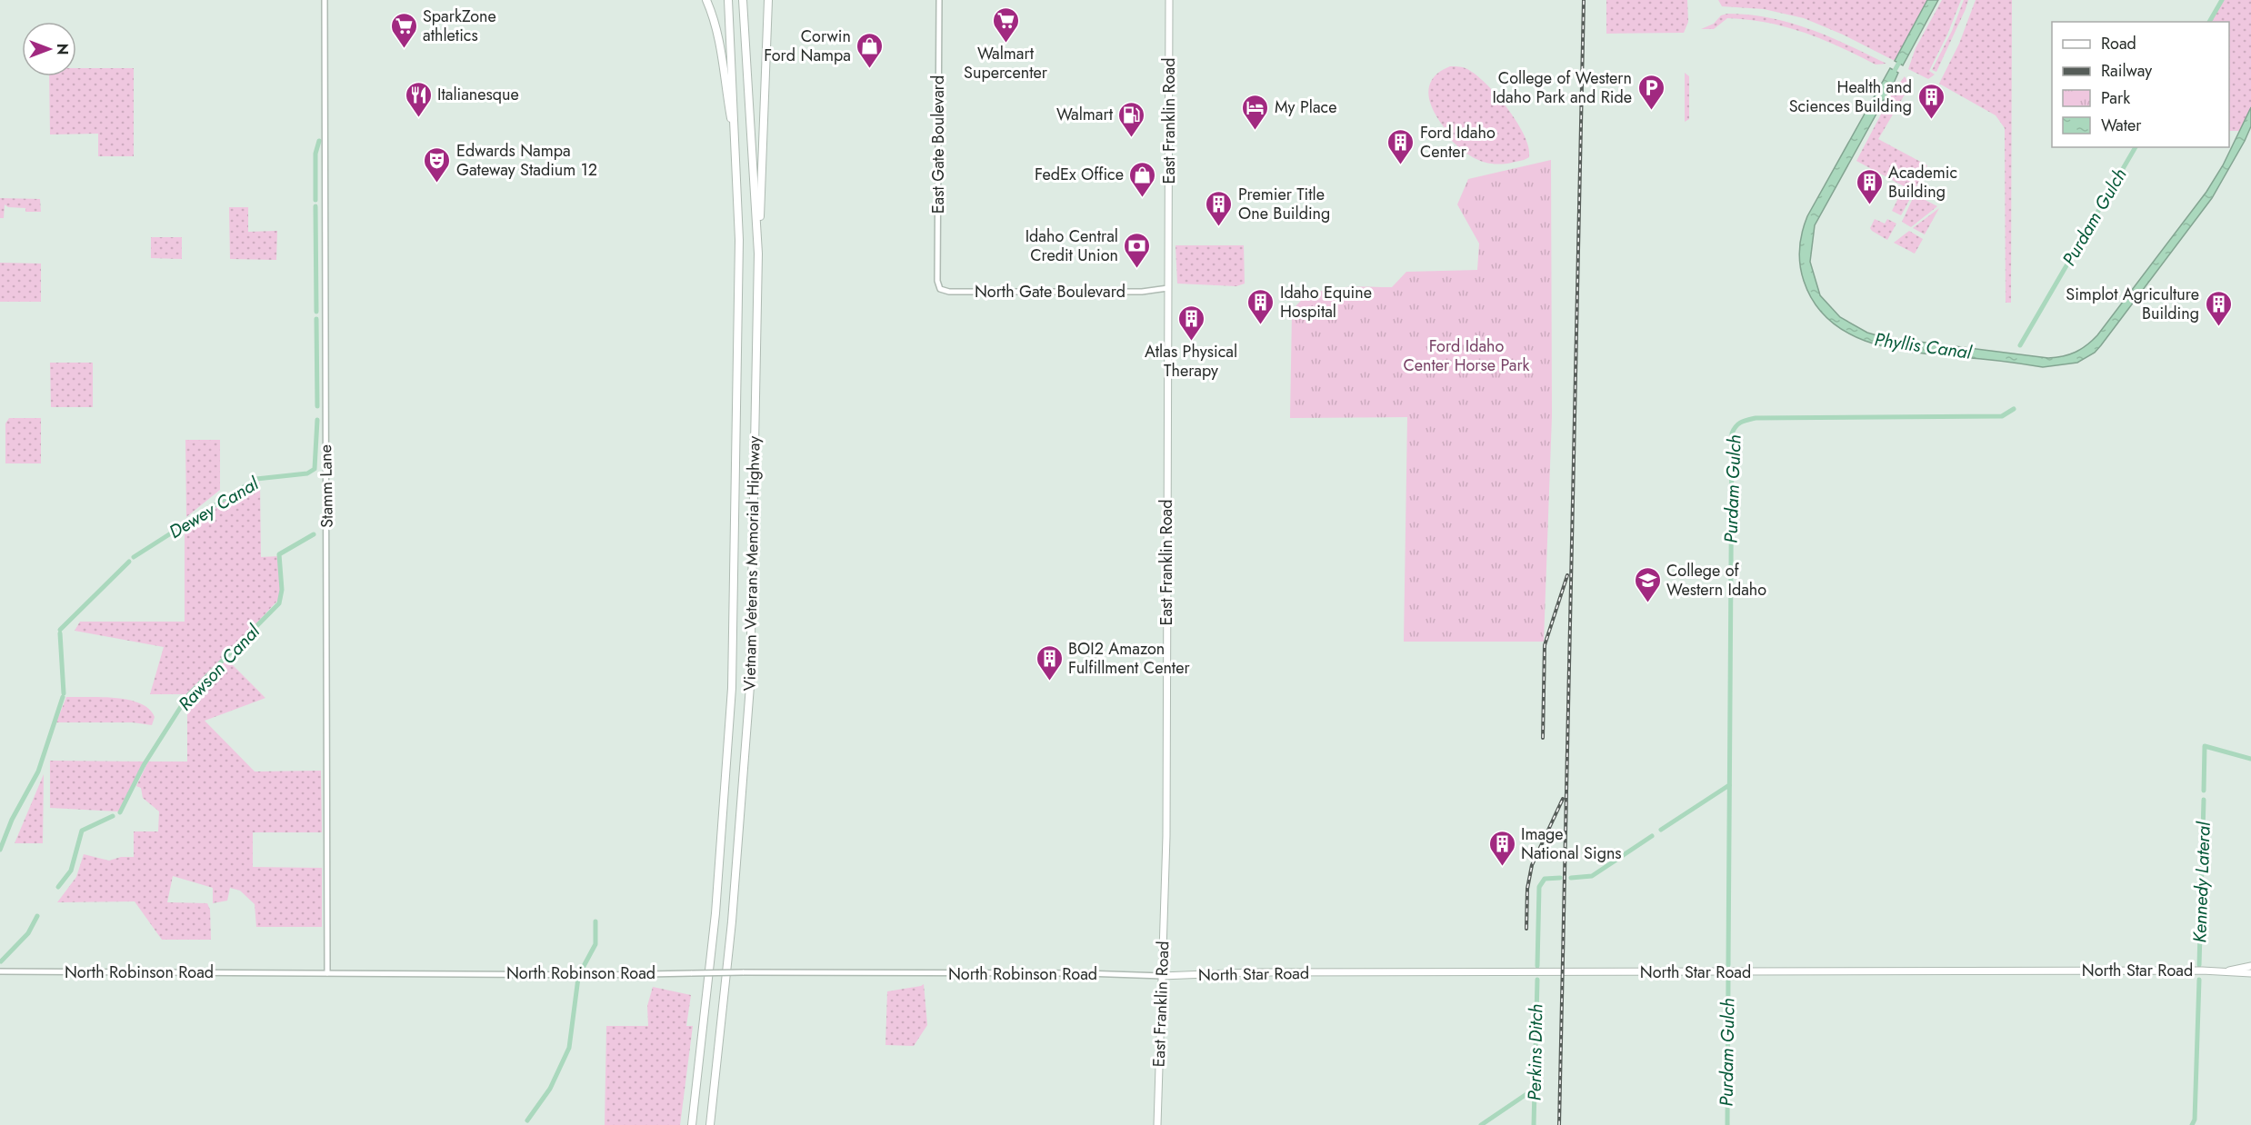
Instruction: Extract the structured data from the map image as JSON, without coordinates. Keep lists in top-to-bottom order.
{
  "streets": {
    "highway": ["Vietnam Veterans Memorial Highway"],
    "main road": ["East Franklin Road", "North Star Road"],
    "street": [
      "East Gate Boulevard",
      "North Gate Boulevard",
      "Stamm Lane",
      "North Robinson Road"
    ]
  },
  "crossings": [
    ["East Franklin Road", "North Gate Boulevard"],
    ["East Franklin Road", "North Star Road"],
    ["East Franklin Road", "North Robinson Road"],
    ["East Gate Boulevard", "North Gate Boulevard"],
    ["Stamm Lane", "North Robinson Road"],
    ["North Star Road", "North Robinson Road"]
  ],
  "water": [
    "Purdam Gulch",
    "Phyllis Canal",
    "Dewey Canal",
    "Rawson Canal",
    "Kennedy Lateral",
    "Perkins Ditch"
  ],
  "parks": ["Ford Idaho Center Horse Park"],
  "places": {
    "supermarket": ["Walmart Supercenter", "SparkZone athletics"],
    "shop": ["Corwin Ford Nampa", "FedEx Office"],
    "parking": ["College of Western Idaho Park and Ride"],
    "restaurant": ["Italianesque"],
    "building": [
      "Health and Sciences Building",
      "Ford Idaho Center",
      "Academic Building",
      "Premier Title One Building",
      "Idaho Equine Hospital",
      "Simplot Agriculture Building",
      "Atlas Physical Therapy",
      "BOI2 Amazon Fulfillment Center",
      "Image National Signs"
    ],
    "hotel": ["My Place"],
    "fuel station": ["Walmart"],
    "theatre": ["Edwards Nampa Gateway Stadium 12"],
    "bank": ["Idaho Central Credit Union"],
    "school or university": ["College of Western Idaho"]
  },
  "legend": [
    "Road",
    "Railway",
    "Park",
    "Water"
  ],
  "north": "right"
}
